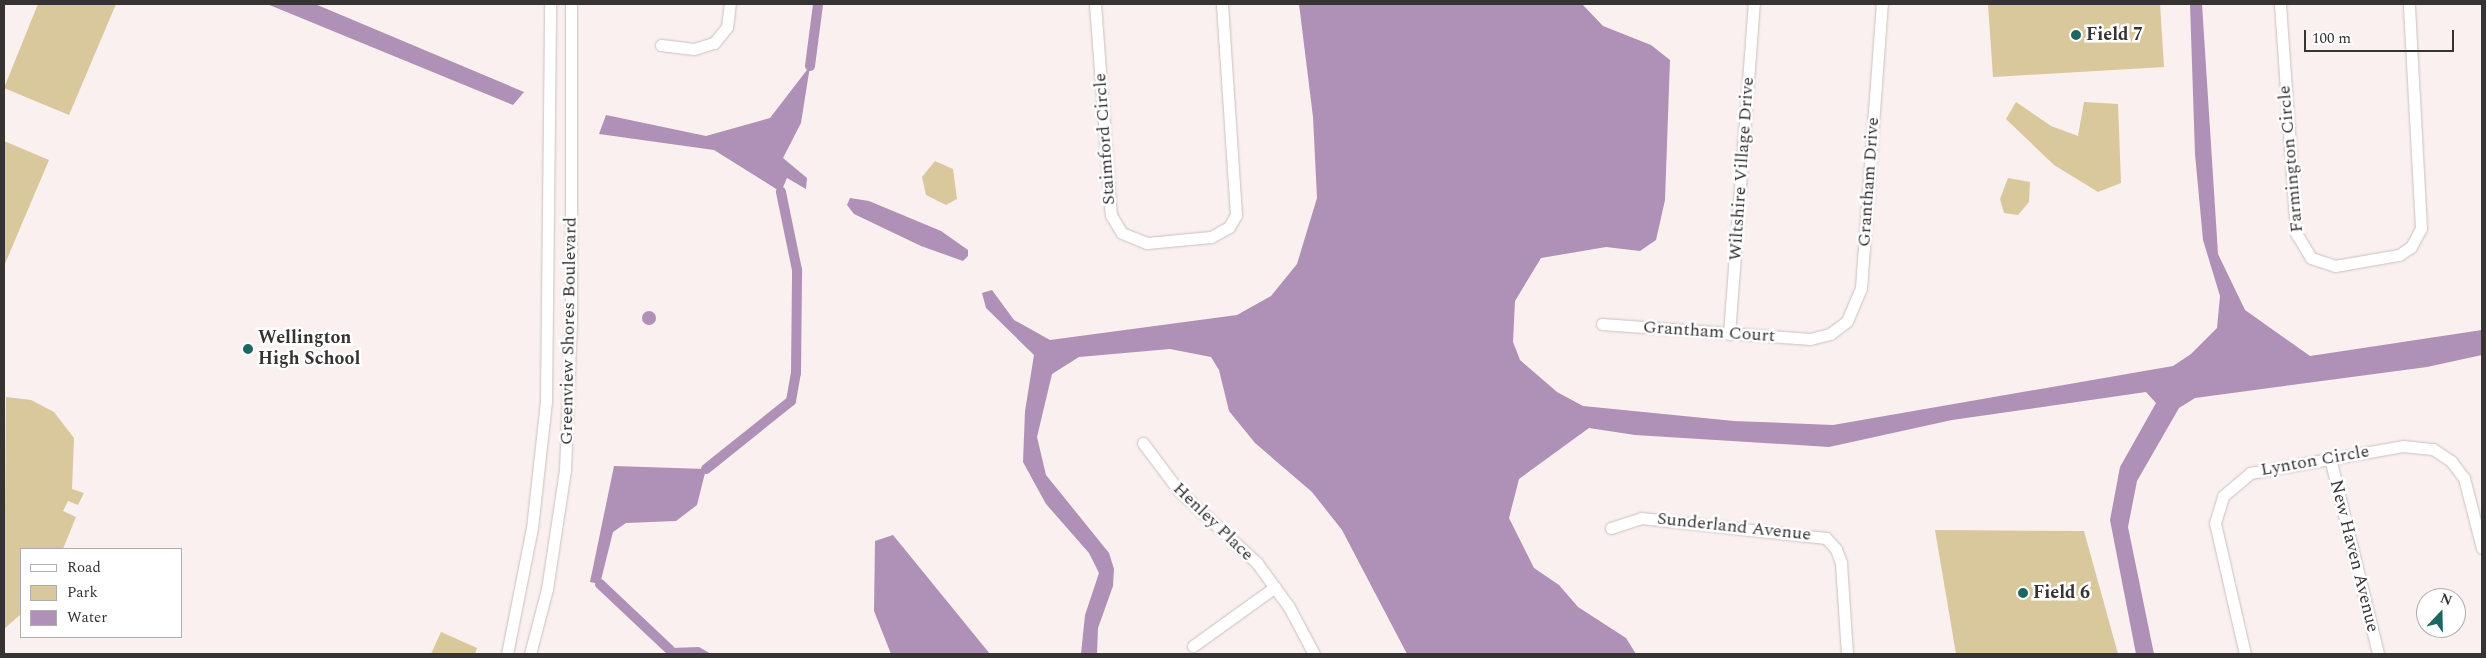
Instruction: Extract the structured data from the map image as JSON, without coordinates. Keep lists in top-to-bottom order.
{
  "streets": {
    "street": [
      "Staimford Circle",
      "Farmington Circle",
      "Wiltshire Village Drive",
      "Grantham Drive",
      "Greenview Shores Boulevard",
      "Grantham Court",
      "Lynton Circle",
      "Henley Place",
      "Sunderland Avenue",
      "New Haven Avenue"
    ]
  },
  "crossings": [
    ["Wiltshire Village Drive", "Grantham Court"],
    ["Grantham Drive", "Grantham Court"],
    ["Lynton Circle", "New Haven Avenue"]
  ],
  "places": ["Field 7", "Wellington High School", "Field 6"],
  "legend": ["Road", "Park", "Water"],
  "scale_bar": "100 m",
  "north": "top"
}
